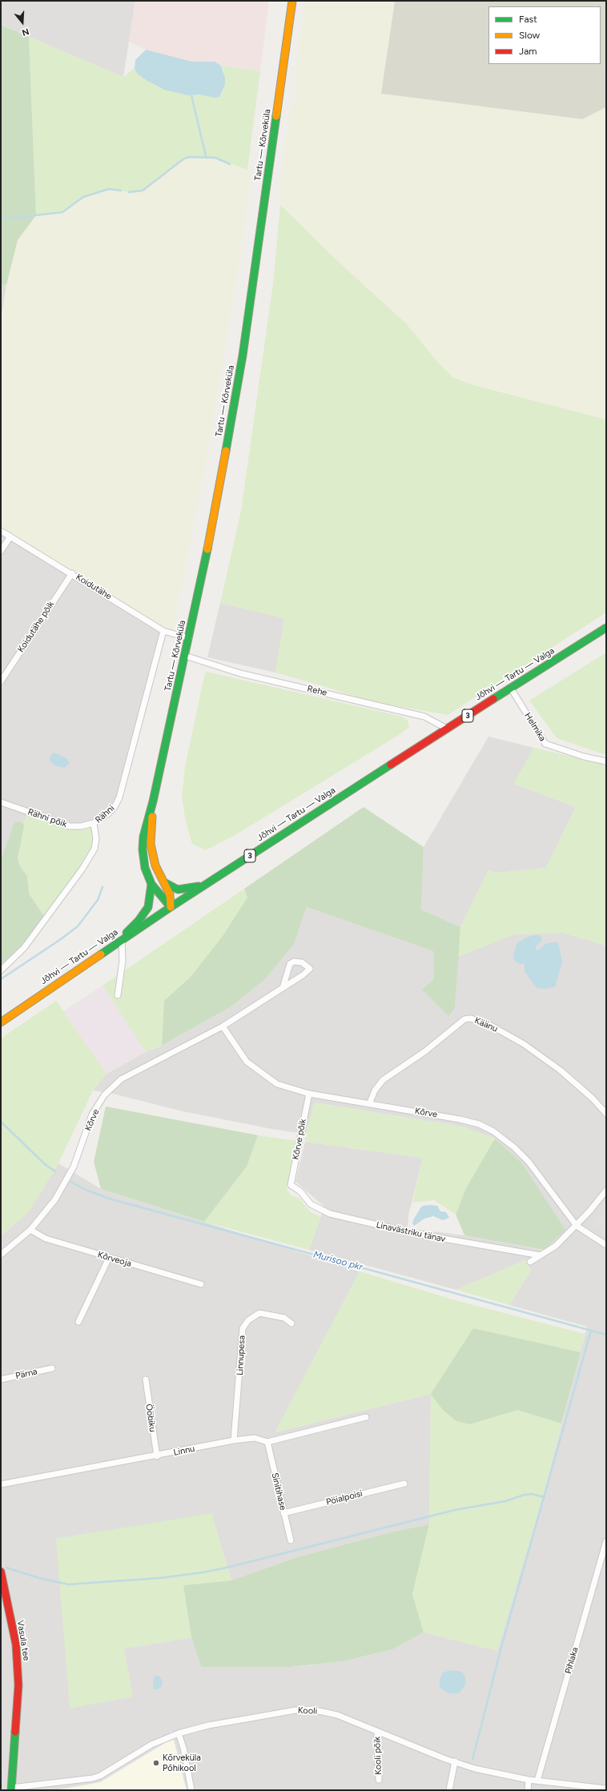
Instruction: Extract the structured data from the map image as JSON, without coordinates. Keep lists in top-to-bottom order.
{
  "streets": {
    "main road": [
      "Tartu — Kõrveküla",
      "Jõhvi — Tartu — Valga",
      "3",
      "Vasula tee"
    ],
    "street": [
      "Koidutähe",
      "Koidutähe põik",
      "Rehe",
      "Helmika",
      "Rähni",
      "Rähni põik",
      "Käänu",
      "Kõrve",
      "Kõrve põik",
      "Linavästriku tänav",
      "Kõrveoja",
      "Linnupesa",
      "Pärna",
      "Ööbiku",
      "Linnu",
      "Sinitihase",
      "Pöialpoisi",
      "Pihlaka",
      "Kooli",
      "Kooli põik"
    ]
  },
  "crossings": [
    ["Tartu — Kõrveküla", "Koidutähe"],
    ["Tartu — Kõrveküla", "Jõhvi — Tartu — Valga"],
    ["Tartu — Kõrveküla", "Rehe"],
    ["Koidutähe", "Koidutähe põik"],
    ["Koidutähe", "Rähni"],
    ["Jõhvi — Tartu — Valga", "Rehe"],
    ["Jõhvi — Tartu — Valga", "Helmika"],
    ["Rähni", "Rähni põik"],
    ["Käänu", "Kõrve"],
    ["Kõrve", "Kõrve põik"],
    ["Kõrve", "Kõrveoja"],
    ["Kõrve põik", "Linavästriku tänav"],
    ["Linnupesa", "Linnu"],
    ["Ööbiku", "Linnu"],
    ["Linnu", "Sinitihase"],
    ["Sinitihase", "Pöialpoisi"],
    ["Vasula tee", "Kooli"],
    ["Pihlaka", "Kooli"],
    ["Kooli", "Kooli põik"]
  ],
  "water": ["Murisoo pkr"],
  "places": ["Kõrveküla Põhikool"],
  "legend": ["Fast", "Slow", "Jam"],
  "north": "bottom"
}
